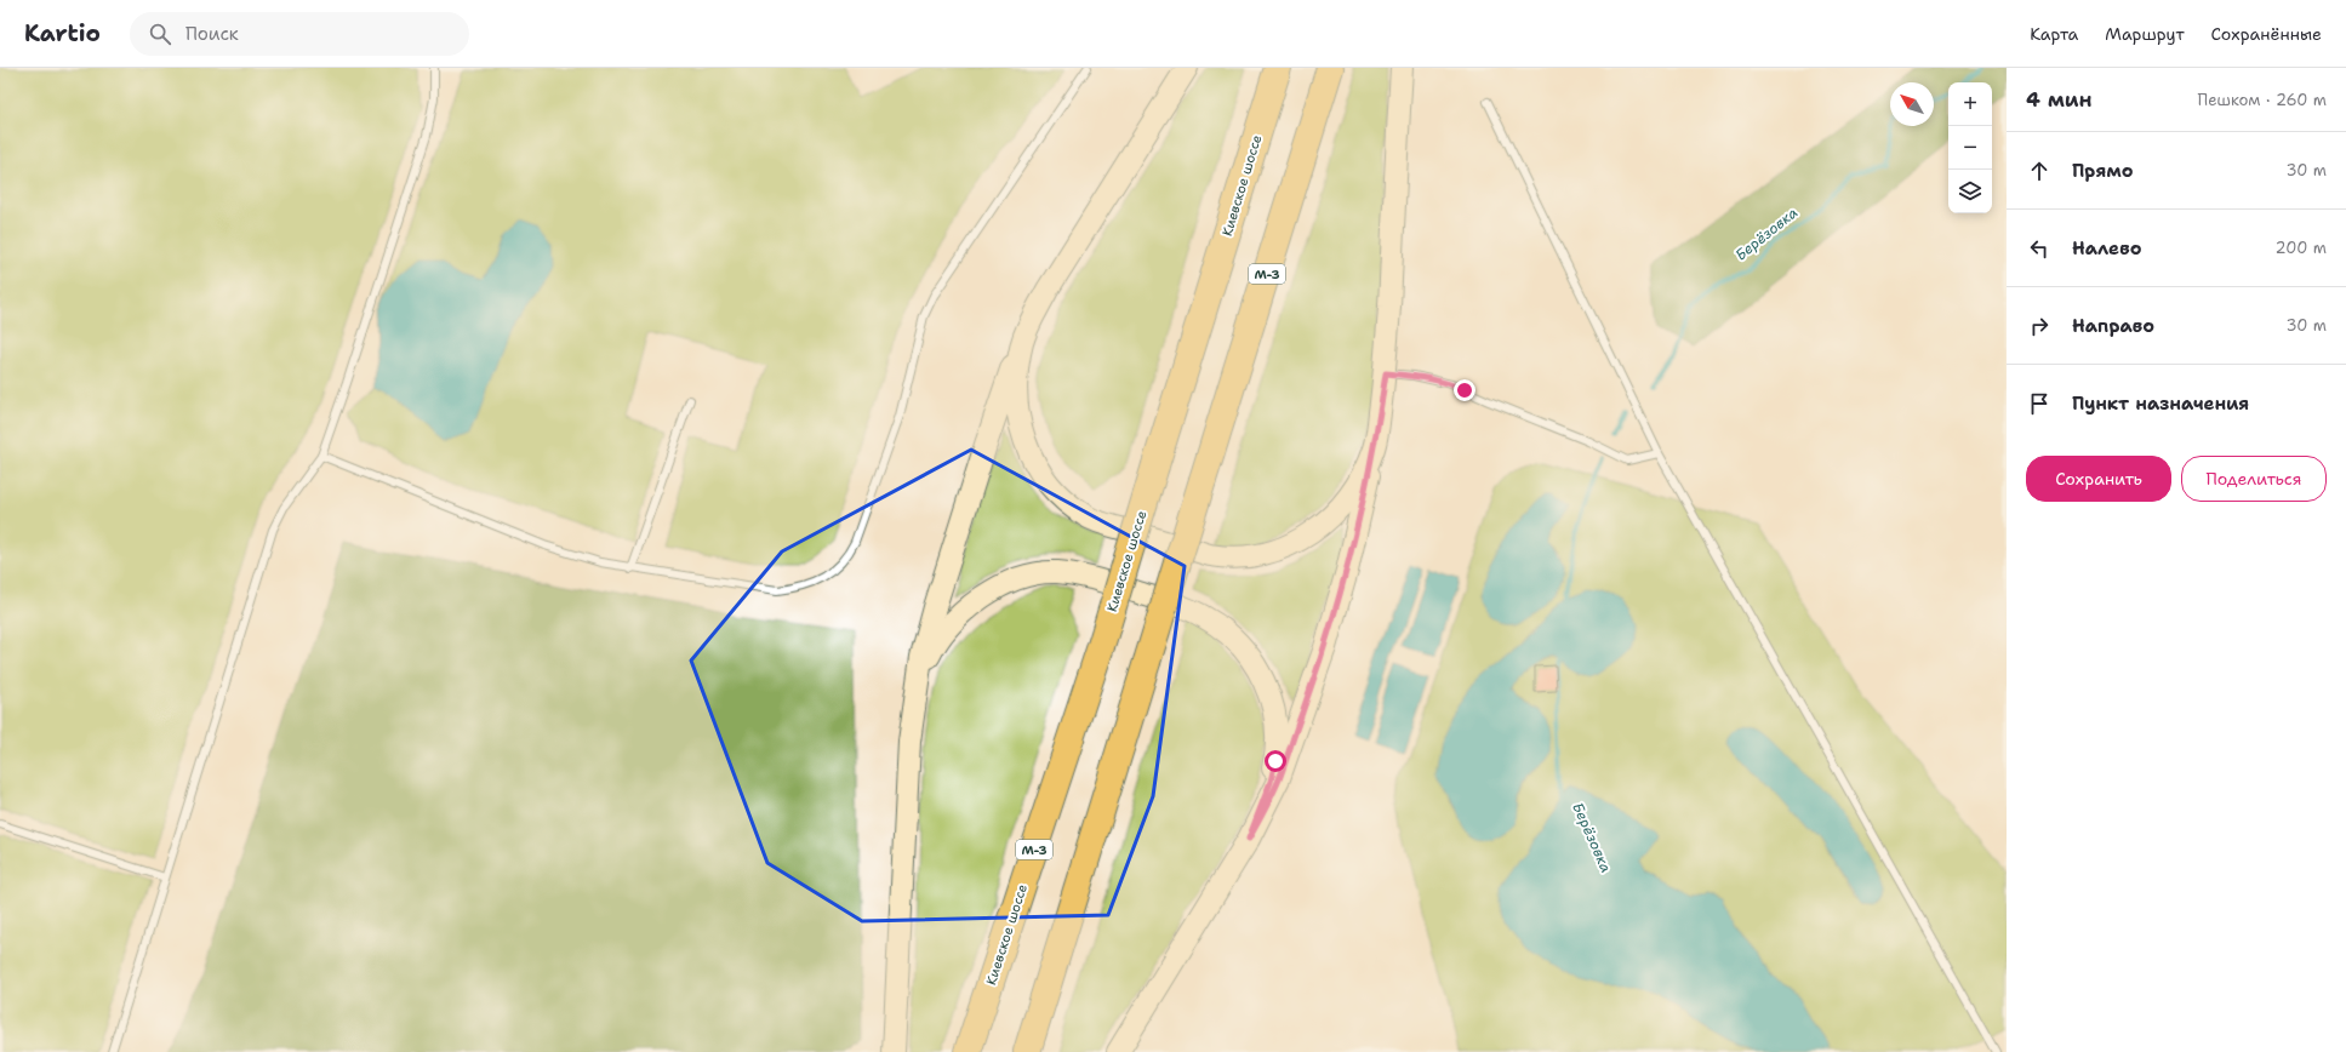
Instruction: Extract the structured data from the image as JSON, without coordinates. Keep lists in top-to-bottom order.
{
  "streets": {
    "highway": ["Киевское шоссе", "М-3"]
  },
  "water": ["Берёзовка"],
  "north": "top left",
  "page": {
    "header": "Kartio",
    "search": "Поиск",
    "nav": ["Карта", "Маршрут", "Сохранённые"],
    "heading": ["4 мин", "Пешком · 260 m"],
    "map_buttons": ["+", "−"],
    "list": [
      ["Прямо", "30 m"],
      ["Налево", "200 m"],
      ["Направо", "30 m"],
      "Пункт назначения"
    ],
    "buttons": ["Сохранить", "Поделиться"]
  }
}
